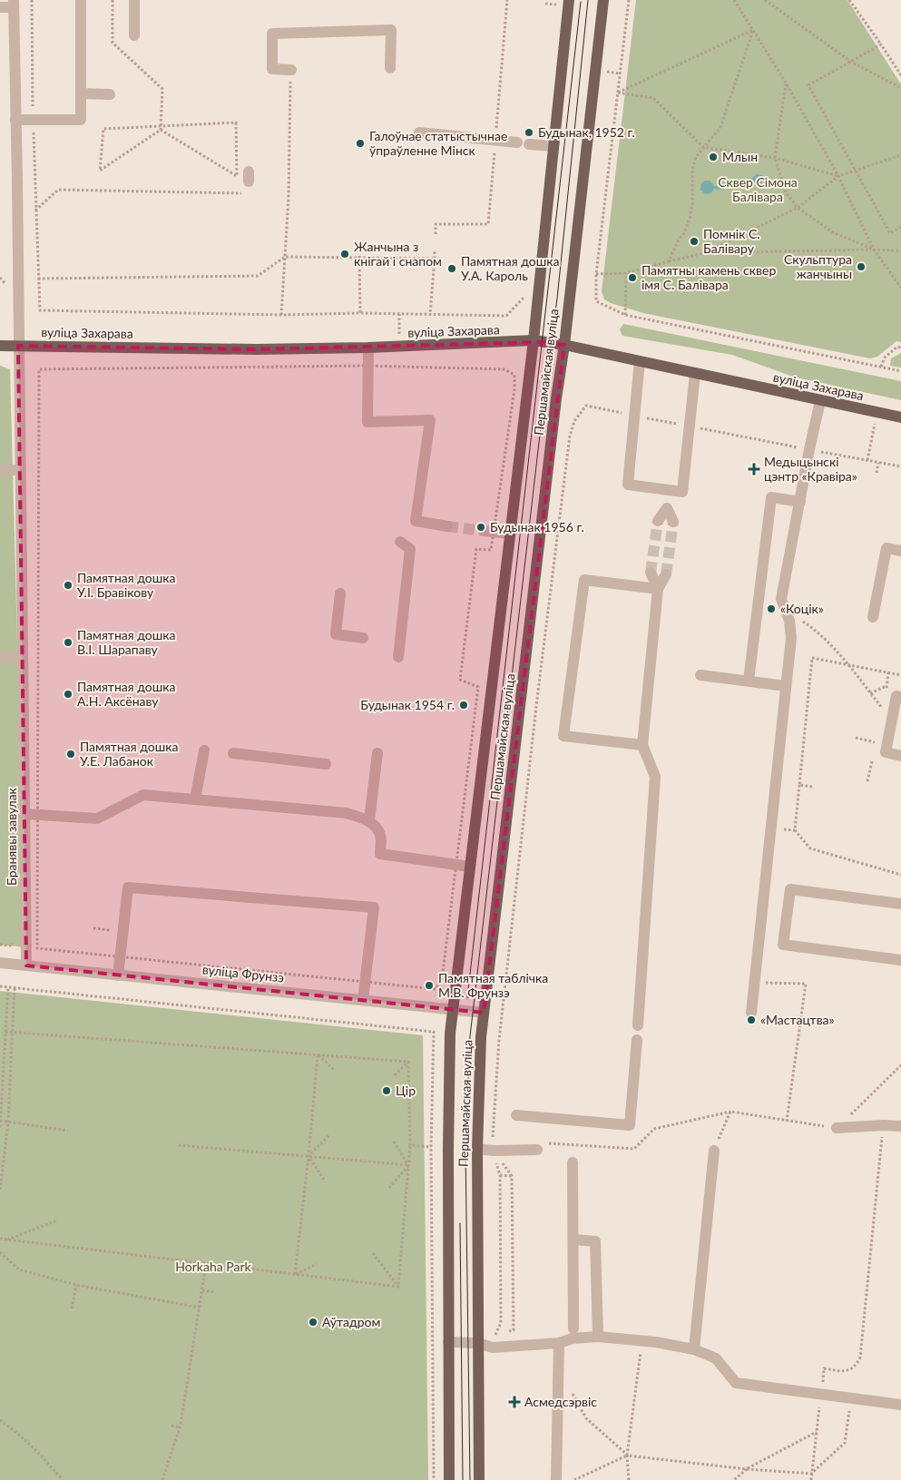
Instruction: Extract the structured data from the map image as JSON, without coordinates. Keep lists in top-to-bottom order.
{
  "streets": {
    "main road": ["вуліца Захарава", "Першамайская вуліца"],
    "street": ["Бранявы завулак", "вуліца Фрунзэ"]
  },
  "crossings": [
    ["вуліца Захарава", "Першамайская вуліца"],
    ["вуліца Захарава", "Бранявы завулак"],
    ["Першамайская вуліца", "вуліца Фрунзэ"],
    ["Бранявы завулак", "вуліца Фрунзэ"]
  ],
  "parks": ["Сквер Сімона Балівара", "Horkaha Park"],
  "places": {
    "other": [
      "Будынак, 1952 г.",
      "Галоўнае статыстычнае ўпраўленне Мінск",
      "Млын",
      "Помнік С. Балівару",
      "Жанчына з кнігай і снапом",
      "Скульптура жанчыны",
      "Памятная дошка У.А. Кароль",
      "Памятны камень сквер імя С. Балівара",
      "Будынак 1956 г.",
      "Памятная дошка У.І. Бравікову",
      "«Коцік»",
      "Памятная дошка В.І. Шарапаву",
      "Памятная дошка А.Н. Аксёнаву",
      "Будынак 1954 г.",
      "Памятная дошка У.Е. Лабанок",
      "Памятная таблічка М.В. Фрунзэ",
      "«Мастацтва»",
      "Цір",
      "Аўтадром"
    ],
    "health": ["Медыцынскі цэнтр «Кравіра»", "Асмедсэрвіс"]
  }
}
